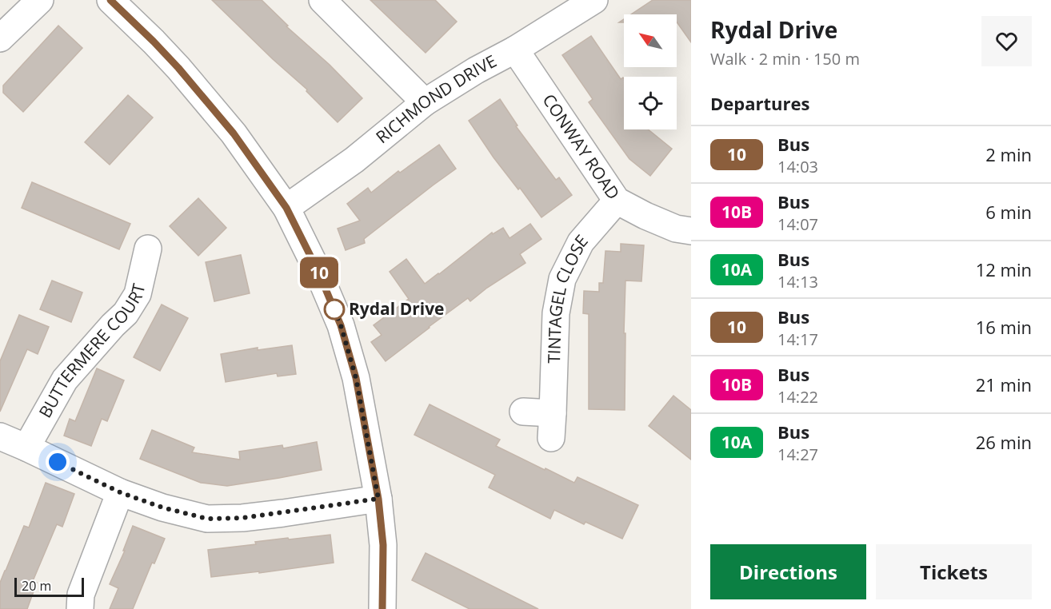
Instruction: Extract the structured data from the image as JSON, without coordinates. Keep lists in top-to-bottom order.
{
  "streets": {
    "street": [
      "RICHMOND DRIVE",
      "CONWAY ROAD",
      "TINTAGEL CLOSE",
      "BUTTERMERE COURT"
    ]
  },
  "crossings": [
    ["RICHMOND DRIVE", "CONWAY ROAD"],
    ["CONWAY ROAD", "TINTAGEL CLOSE"]
  ],
  "places": ["Rydal Drive"],
  "lines": ["bus line 10"],
  "scale_bar": "20 m",
  "north": "top left",
  "page": {
    "on_map": "10",
    "heading": [
      ["Rydal Drive", "Walk · 2 min · 150 m"],
      "Departures"
    ],
    "list": [
      {
        "mark": "10",
        "name": "Bus",
        "note": "14:03",
        "value": "2 min"
      },
      {
        "mark": "10B",
        "name": "Bus",
        "note": "14:07",
        "value": "6 min"
      },
      {
        "mark": "10A",
        "name": "Bus",
        "note": "14:13",
        "value": "12 min"
      },
      {
        "mark": "10",
        "name": "Bus",
        "note": "14:17",
        "value": "16 min"
      },
      {
        "mark": "10B",
        "name": "Bus",
        "note": "14:22",
        "value": "21 min"
      },
      {
        "mark": "10A",
        "name": "Bus",
        "note": "14:27",
        "value": "26 min"
      }
    ],
    "buttons": ["Directions", "Tickets"],
    "scale": "20 m"
  }
}
